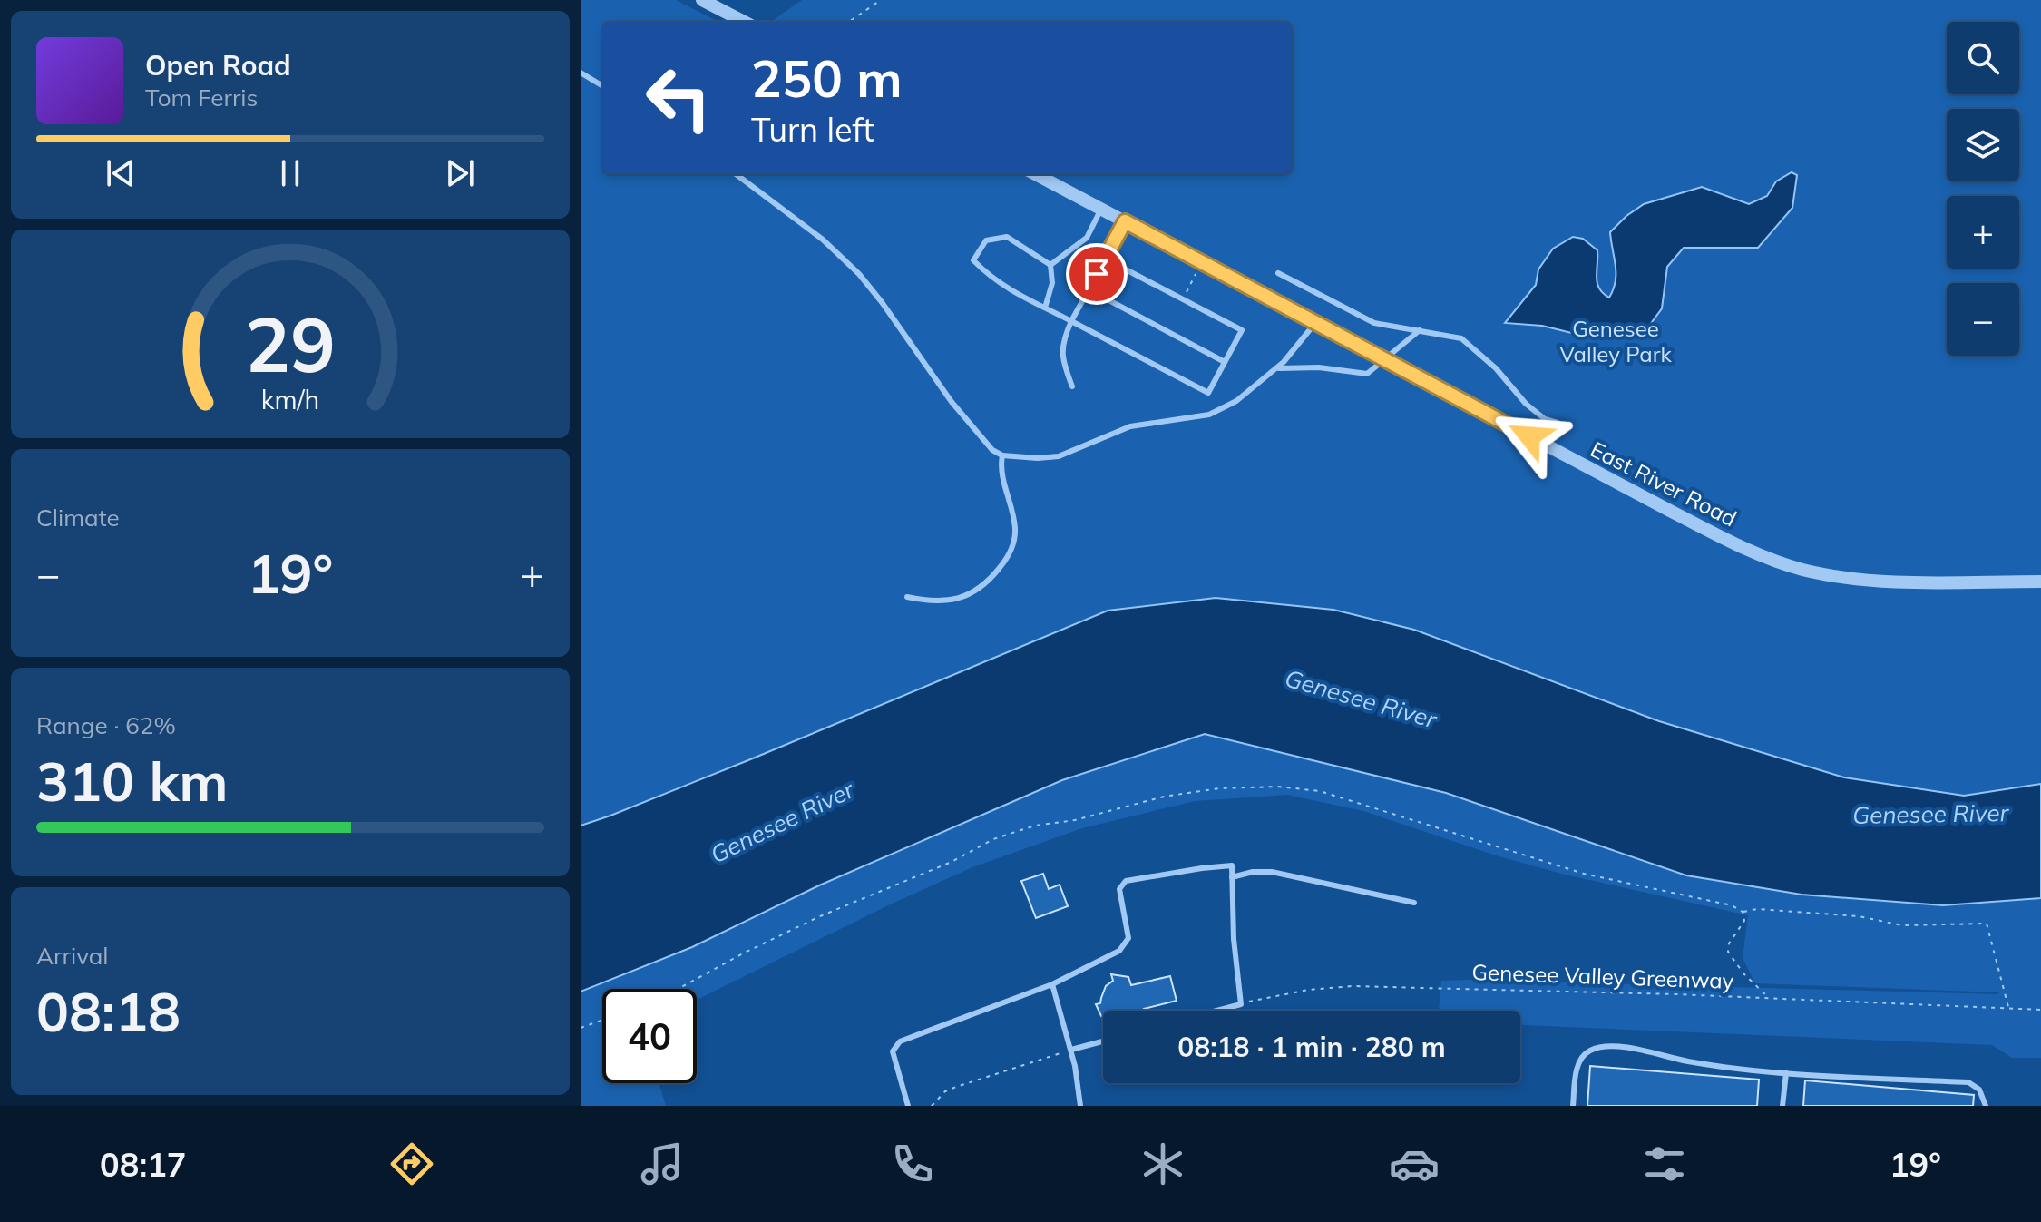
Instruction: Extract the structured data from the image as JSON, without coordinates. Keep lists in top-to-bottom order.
{
  "streets": {
    "street": ["East River Road"],
    "path": ["Genesee Valley Greenway"]
  },
  "water": ["Genesee River"],
  "parks": ["Genesee Valley Park"],
  "page": {
    "map_buttons": ["+", "−"],
    "turn": ["250 m", "Turn left"],
    "song": ["Open Road", "Tom Ferris"],
    "tile": [
      "Climate",
      ["Range · 62%", "310 km"],
      ["Arrival", "08:18"]
    ],
    "heat": ["−", "19°", "+"],
    "limit": "40",
    "trip": "08:18 · 1 min · 280 m",
    "tabs": ["08:17", "19°"],
    "gauge": ["29", "km/h"]
  }
}
